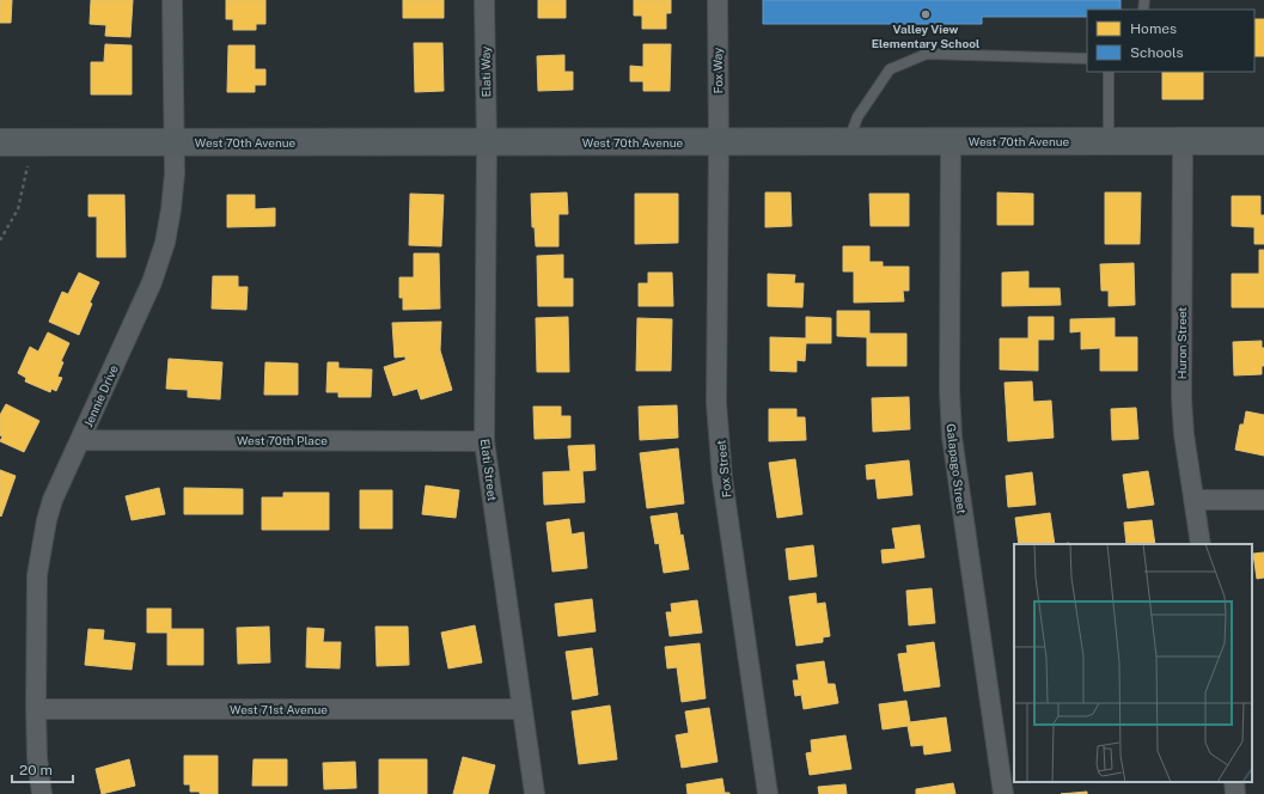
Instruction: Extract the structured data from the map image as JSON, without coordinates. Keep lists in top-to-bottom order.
{
  "streets": {
    "main road": ["West 70th Avenue"],
    "street": [
      "Fox Way",
      "Elati Way",
      "Huron Street",
      "Jennie Drive",
      "West 70th Place",
      "Fox Street",
      "Galapago Street",
      "Elati Street",
      "West 71st Avenue"
    ]
  },
  "crossings": [
    ["Fox Way", "West 70th Avenue"],
    ["Fox Way", "Fox Street"],
    ["Elati Way", "West 70th Avenue"],
    ["Elati Way", "Elati Street"],
    ["West 70th Avenue", "Huron Street"],
    ["West 70th Avenue", "Jennie Drive"],
    ["West 70th Avenue", "Fox Street"],
    ["West 70th Avenue", "Galapago Street"],
    ["West 70th Avenue", "Elati Street"],
    ["Jennie Drive", "West 70th Place"],
    ["Jennie Drive", "West 71st Avenue"],
    ["West 70th Place", "Elati Street"],
    ["Elati Street", "West 71st Avenue"]
  ],
  "places": ["Valley View Elementary School"],
  "legend": ["Homes", "Schools"],
  "scale_bar": "20 m"
}
